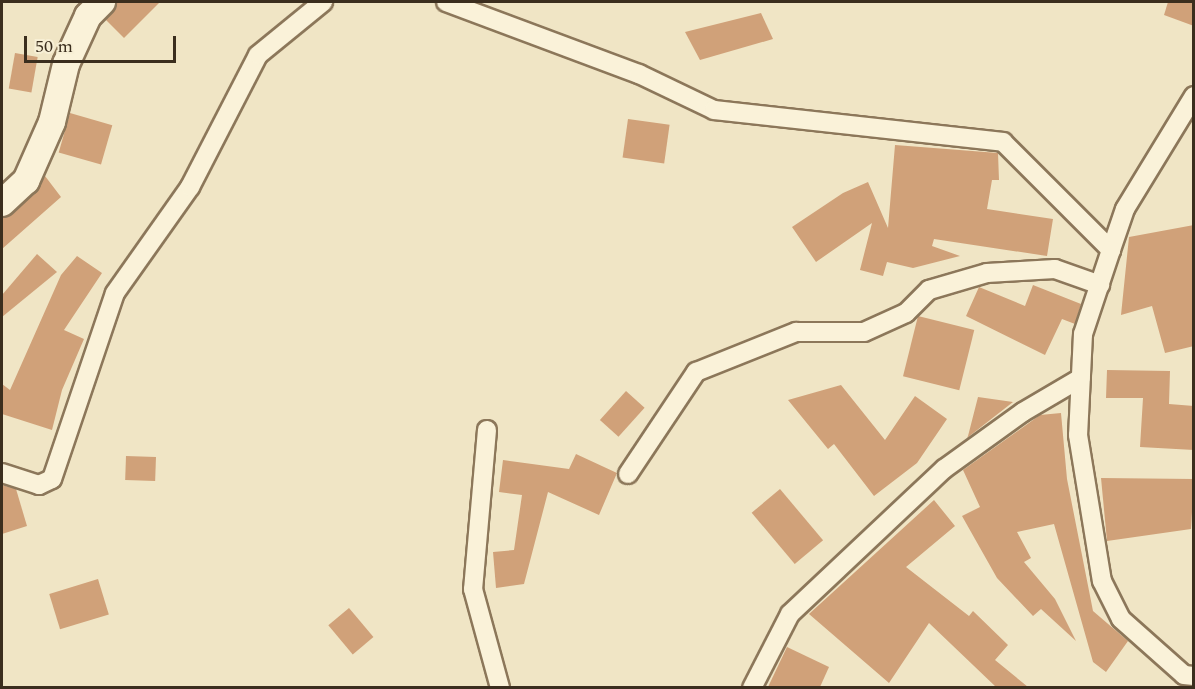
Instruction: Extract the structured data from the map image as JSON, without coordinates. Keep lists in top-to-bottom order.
{
  "scale_bar": "50 m"
}
